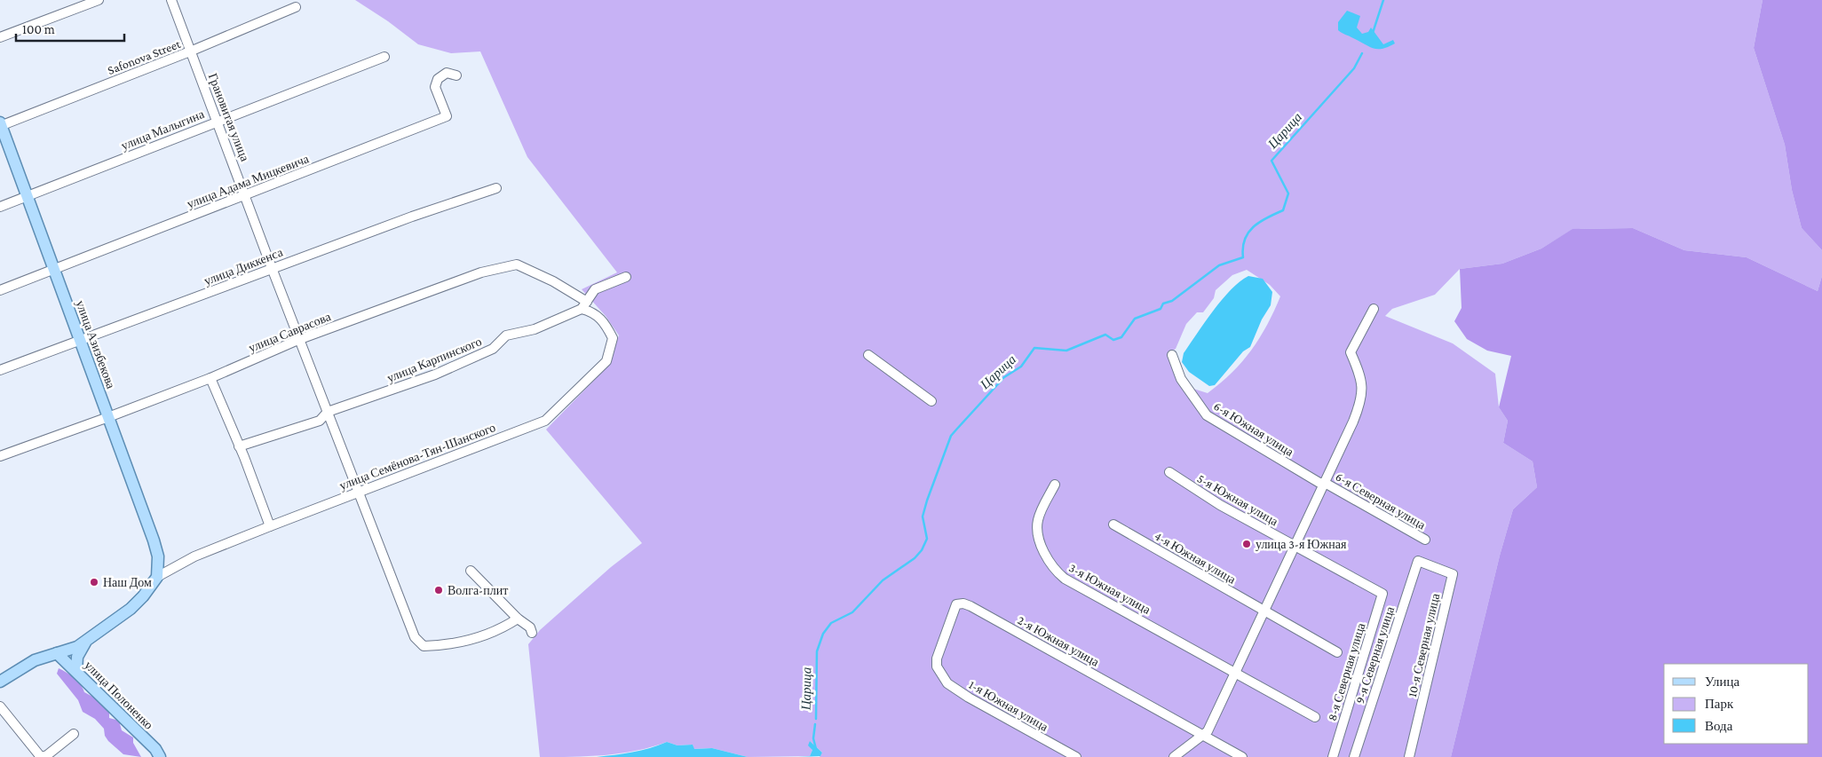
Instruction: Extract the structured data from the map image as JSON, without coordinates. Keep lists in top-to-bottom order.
{
  "streets": {
    "main road": ["улица Азизбекова", "улица Полоненко"],
    "street": [
      "Safonova Street",
      "Грановитая улица",
      "улица Малыгина",
      "улица Адама Мицкевича",
      "улица Диккенса",
      "улица Саврасова",
      "улица Карпинского",
      "6-я Южная улица",
      "улица Семёнова-Тян-Шанского",
      "5-я Южная улица",
      "6-я Северная улица",
      "4-я Южная улица",
      "3-я Южная улица",
      "2-я Южная улица",
      "10-я Северная улица",
      "9-я Северная улица",
      "8-я Северная улица",
      "1-я Южная улица"
    ]
  },
  "crossings": [
    ["Safonova Street", "Грановитая улица"],
    ["Safonova Street", "улица Азизбекова"],
    ["Грановитая улица", "улица Малыгина"],
    ["Грановитая улица", "улица Адама Мицкевича"],
    ["Грановитая улица", "улица Диккенса"],
    ["Грановитая улица", "улица Саврасова"],
    ["Грановитая улица", "улица Карпинского"],
    ["Грановитая улица", "улица Семёнова-Тян-Шанского"],
    ["улица Малыгина", "улица Азизбекова"],
    ["улица Адама Мицкевича", "улица Азизбекова"],
    ["улица Диккенса", "улица Азизбекова"],
    ["улица Саврасова", "улица Азизбекова"],
    ["улица Саврасова", "улица Карпинского"],
    ["улица Саврасова", "улица Семёнова-Тян-Шанского"],
    ["улица Азизбекова", "улица Семёнова-Тян-Шанского"],
    ["улица Карпинского", "улица Семёнова-Тян-Шанского"],
    ["6-я Южная улица", "6-я Северная улица"],
    ["5-я Южная улица", "8-я Северная улица"],
    ["2-я Южная улица", "1-я Южная улица"],
    ["10-я Северная улица", "9-я Северная улица"]
  ],
  "water": ["Царица"],
  "places": ["улица 3-я Южная", "Наш Дом", "Волга-плит"],
  "legend": ["Улица", "Парк", "Вода"],
  "scale_bar": "100 m"
}
